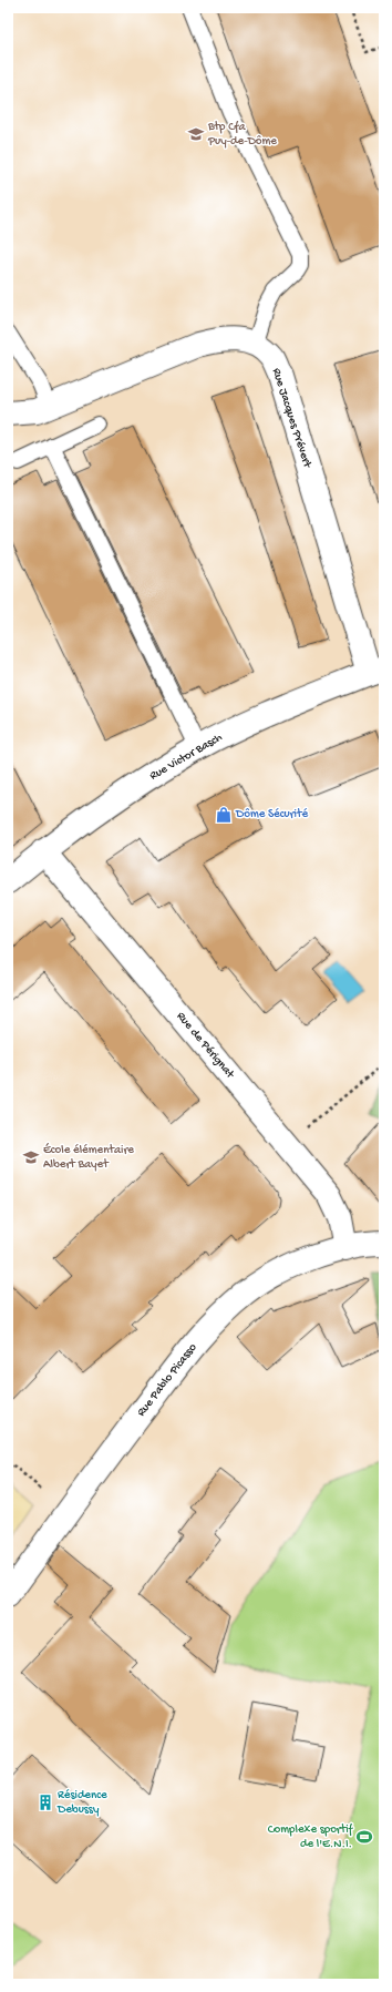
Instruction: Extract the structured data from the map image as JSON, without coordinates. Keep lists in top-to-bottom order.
{
  "streets": {
    "street": [
      "Rue Jacques Prévert",
      "Rue Victor Basch",
      "Rue de Pérignat",
      "Rue Pablo Picasso"
    ]
  },
  "crossings": [
    ["Rue Jacques Prévert", "Rue Victor Basch"],
    ["Rue Victor Basch", "Rue de Pérignat"],
    ["Rue de Pérignat", "Rue Pablo Picasso"]
  ],
  "places": {
    "school or university": ["Btp Cfa Puy-de-Dôme", "École élémentaire Albert Bayet"],
    "shop": ["Dôme Sécurité"],
    "building": ["Résidence Debussy"],
    "sports": ["Complexe sportif de l'E.N.I."]
  }
}
